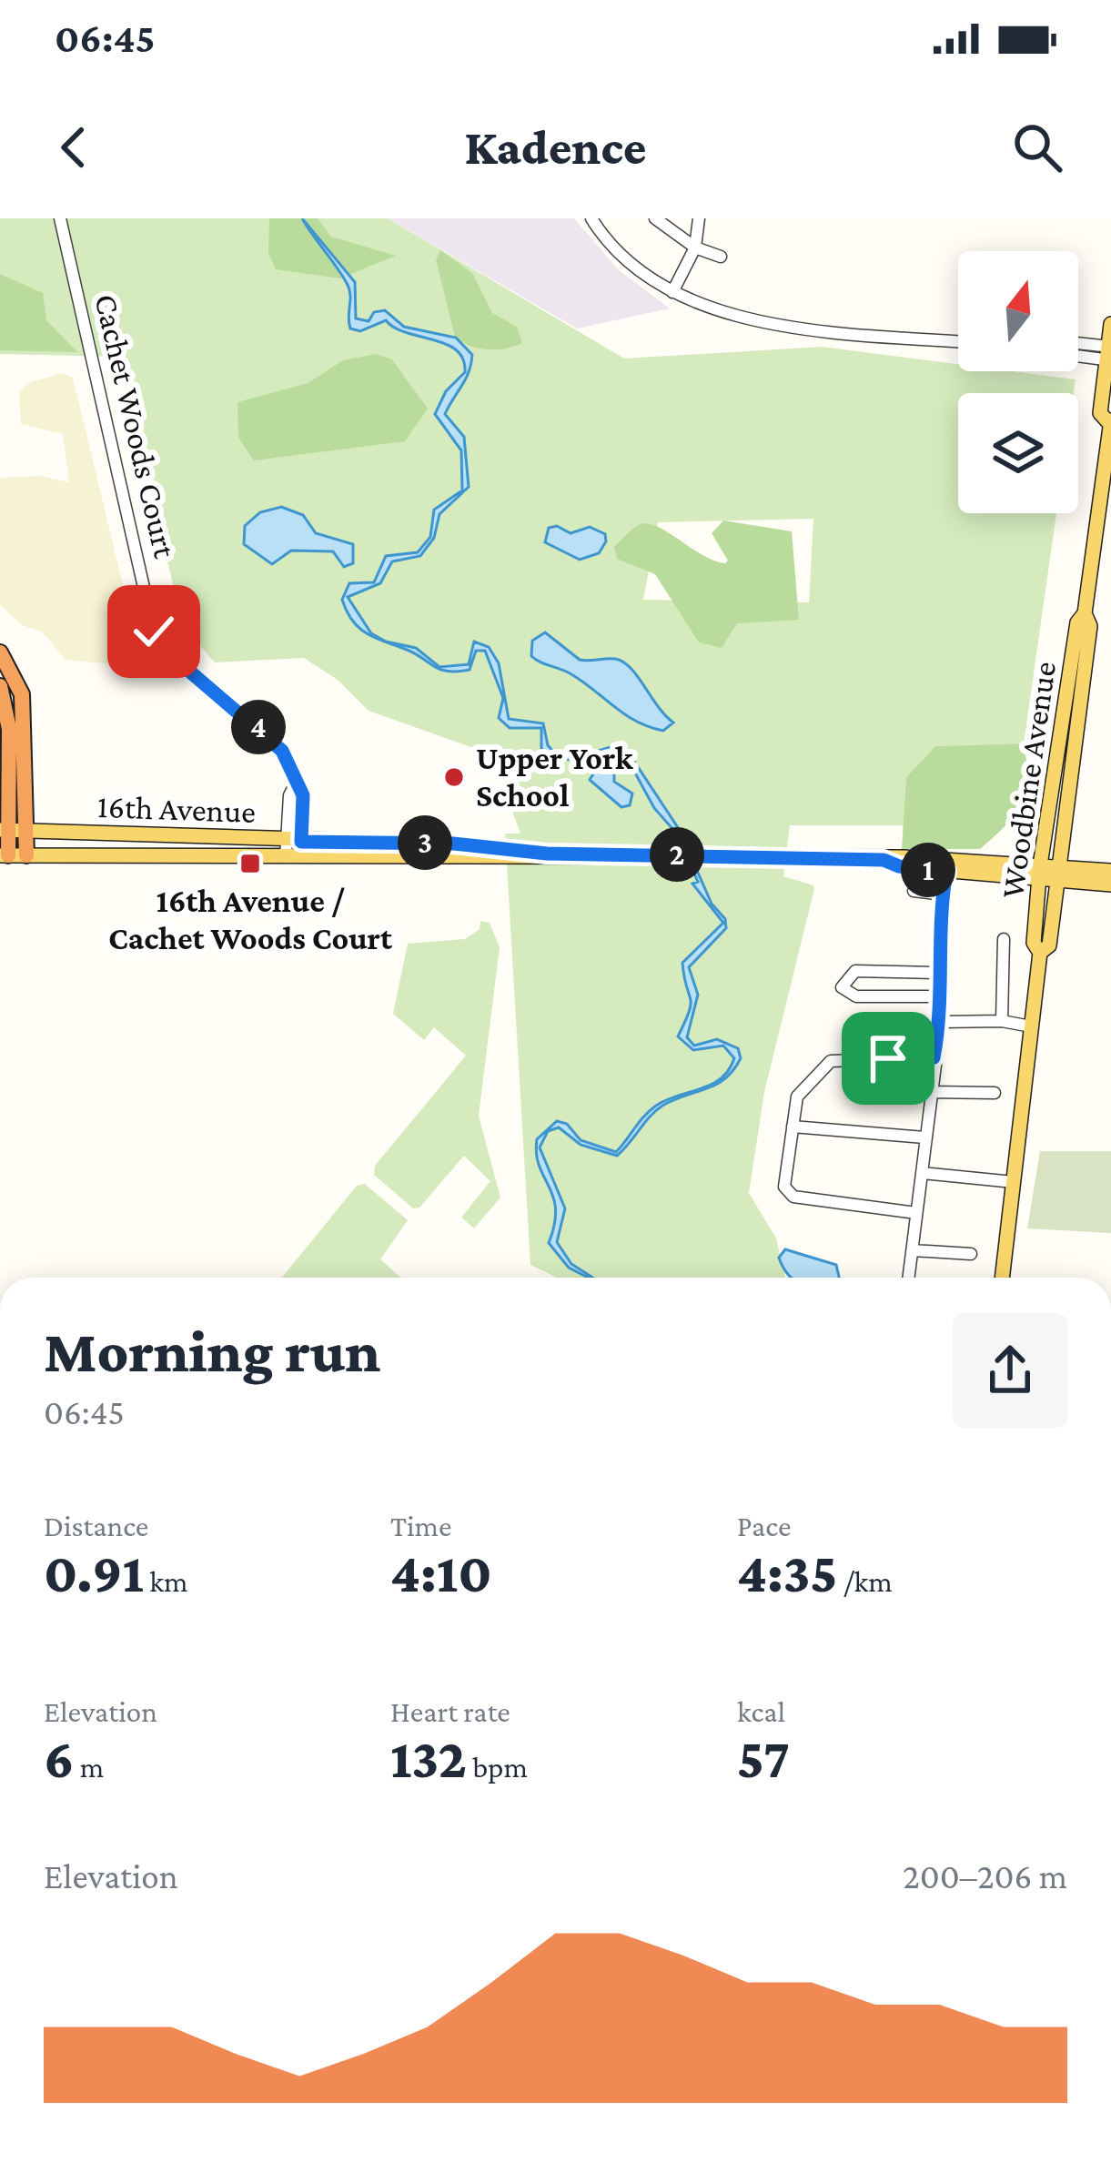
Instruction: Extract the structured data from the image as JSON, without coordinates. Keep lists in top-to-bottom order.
{
  "streets": {
    "main road": ["Woodbine Avenue", "16th Avenue"],
    "street": ["Cachet Woods Court"]
  },
  "crossings": [
    ["Cachet Woods Court", "16th Avenue"],
    ["Woodbine Avenue", "16th Avenue"]
  ],
  "places": {
    "other": ["Upper York School"],
    "transit": ["16th Avenue / Cachet Woods Court"]
  },
  "north": "top",
  "page": {
    "status": "06:45",
    "header": "Kadence",
    "pins": [
      "4",
      "3",
      "2",
      "1"
    ],
    "heading": ["Morning run", "06:45"],
    "stats": [
      ["Distance", "0.91 km"],
      ["Time", "4:10"],
      ["Pace", "4:35 /km"],
      ["Elevation", "6 m"],
      ["Heart rate", "132 bpm"],
      ["kcal", "57"]
    ],
    "chart": ["Elevation", "200–206 m"]
  }
}
